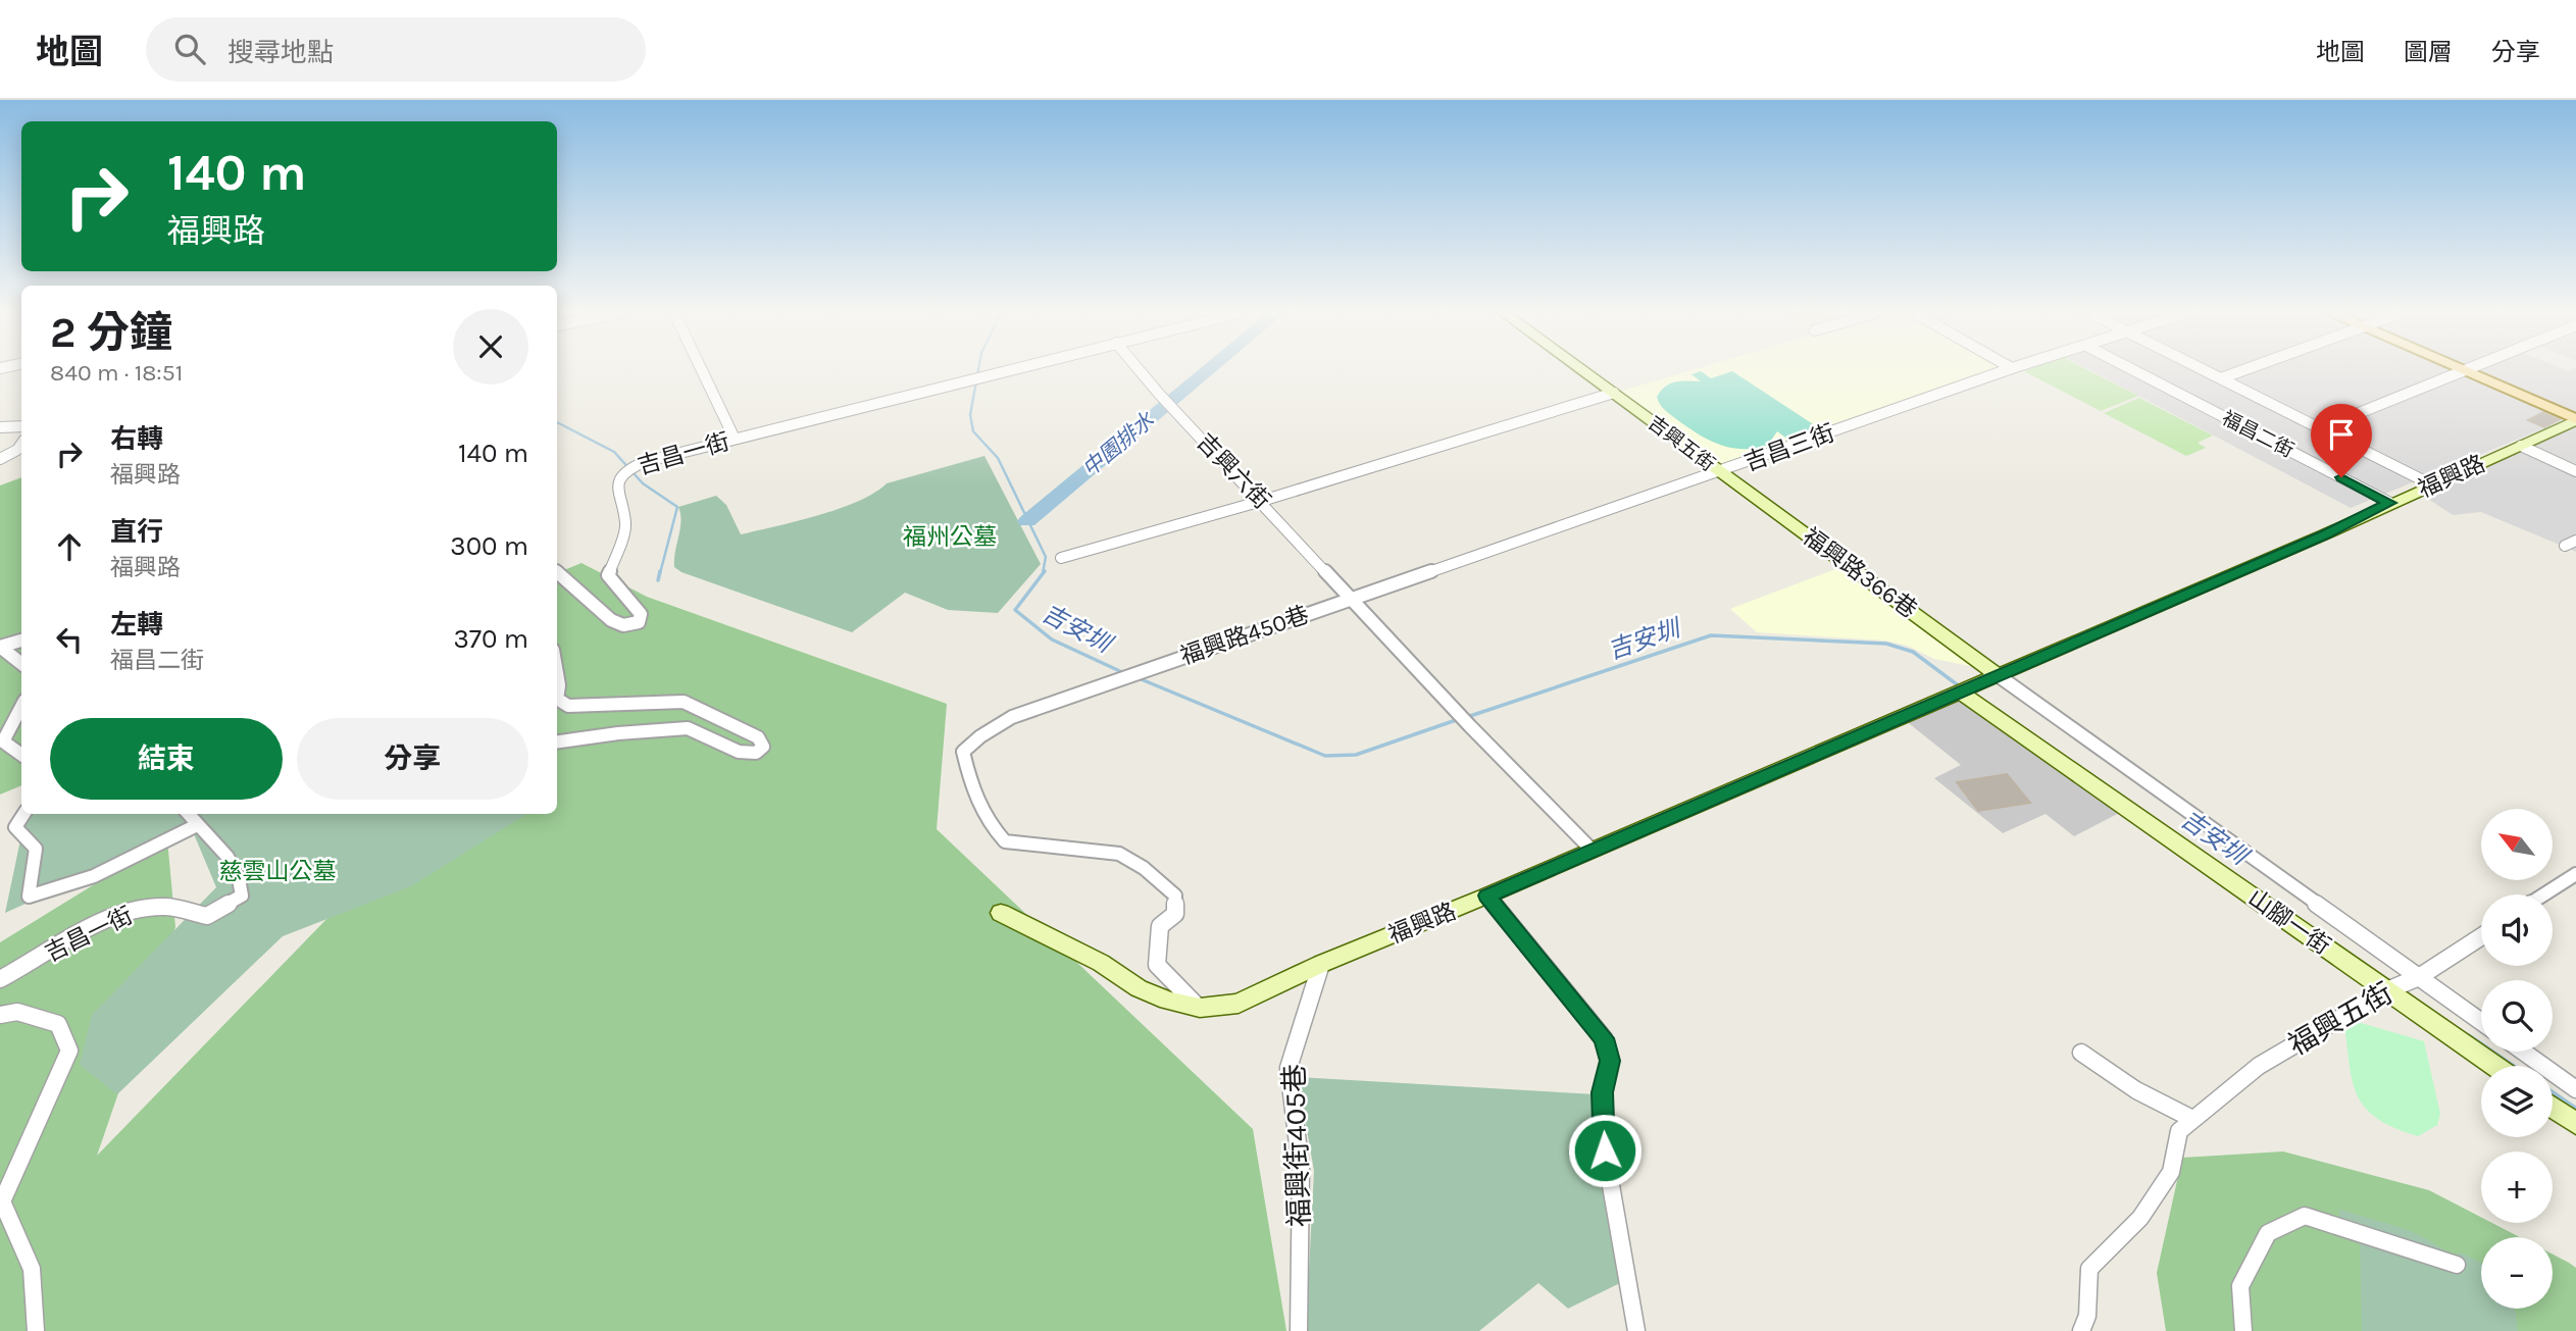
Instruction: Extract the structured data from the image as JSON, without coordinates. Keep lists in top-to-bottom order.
{
  "streets": {
    "street": [
      "福昌二街",
      "吉興五街",
      "吉昌三街",
      "吉昌一街",
      "吉興六街",
      "福興路",
      "福興路366巷",
      "福興路450巷",
      "山腳一街",
      "福興五街",
      "福興街405巷"
    ]
  },
  "crossings": [
    ["福昌二街", "福興路"],
    ["吉興五街", "吉昌三街"],
    ["吉興五街", "福興路366巷"],
    ["吉昌三街", "吉興六街"],
    ["吉昌三街", "福興路366巷"],
    ["吉昌三街", "福興路450巷"],
    ["吉興六街", "福興路"],
    ["吉興六街", "福興路450巷"],
    ["福興路", "福興路366巷"],
    ["福興路", "福興路450巷"],
    ["福興路", "山腳一街"],
    ["福興路", "福興街405巷"],
    ["山腳一街", "福興五街"]
  ],
  "water": ["中園排水", "吉安圳"],
  "parks": ["福州公墓", "慈雲山公墓"],
  "north": "top left",
  "page": {
    "header": "地圖",
    "search": "搜尋地點",
    "nav": ["地圖", "圖層", "分享"],
    "turn": ["140 m", "福興路"],
    "heading": ["2 分鐘", "840 m · 18:51"],
    "list": [
      {
        "name": "右轉",
        "note": "福興路",
        "value": "140 m"
      },
      {
        "name": "直行",
        "note": "福興路",
        "value": "300 m"
      },
      {
        "name": "左轉",
        "note": "福昌二街",
        "value": "370 m"
      }
    ],
    "buttons": ["結束", "分享"],
    "map_buttons": ["+", "−"]
  }
}
